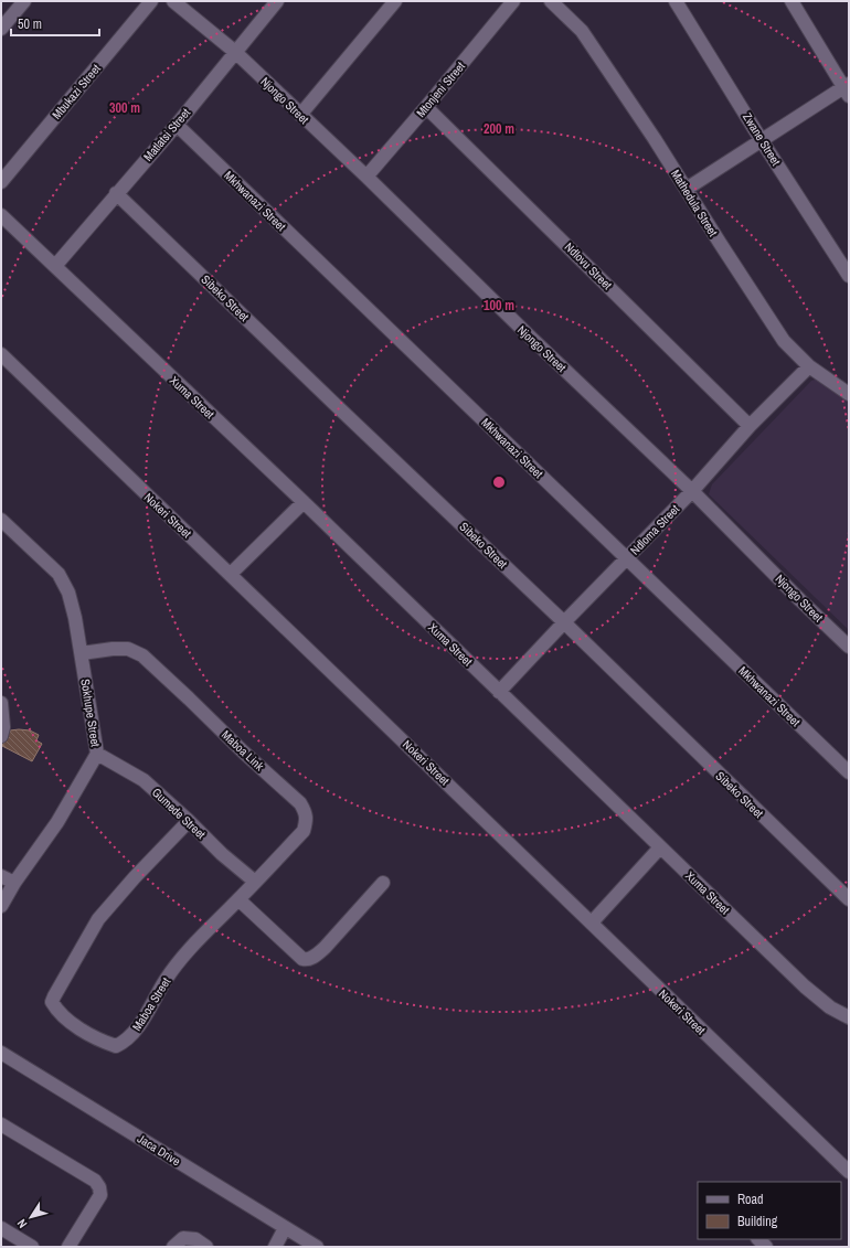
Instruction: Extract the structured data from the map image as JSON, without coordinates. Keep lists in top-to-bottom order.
{
  "streets": {
    "street": [
      "Mtonjeni Street",
      "Mbukazi Street",
      "Njongo Street",
      "Matlatsi Street",
      "Zwane Street",
      "Mkhwanazi Street",
      "Mathedula Street",
      "Ndlovu Street",
      "Sibeko Street",
      "Xuma Street",
      "Nokeri Street",
      "Ndloma Street",
      "Sokhupe Street",
      "Maboa Link",
      "Gumede Street",
      "Maboa Street",
      "Jaca Drive"
    ]
  },
  "crossings": [
    ["Mtonjeni Street", "Njongo Street"],
    ["Mtonjeni Street", "Ndlovu Street"],
    ["Njongo Street", "Matlatsi Street"],
    ["Njongo Street", "Ndloma Street"],
    ["Matlatsi Street", "Mkhwanazi Street"],
    ["Matlatsi Street", "Sibeko Street"],
    ["Matlatsi Street", "Xuma Street"],
    ["Mkhwanazi Street", "Ndloma Street"],
    ["Mathedula Street", "Ndloma Street"],
    ["Ndlovu Street", "Ndloma Street"],
    ["Sibeko Street", "Ndloma Street"],
    ["Xuma Street", "Ndloma Street"],
    ["Sokhupe Street", "Maboa Link"],
    ["Sokhupe Street", "Gumede Street"],
    ["Maboa Link", "Gumede Street"],
    ["Maboa Link", "Maboa Street"],
    ["Gumede Street", "Maboa Street"]
  ],
  "legend": ["Road", "Building"],
  "scale_bar": "50 m",
  "north": "bottom left",
  "rings": ["300 m", "200 m", "100 m"]
}
